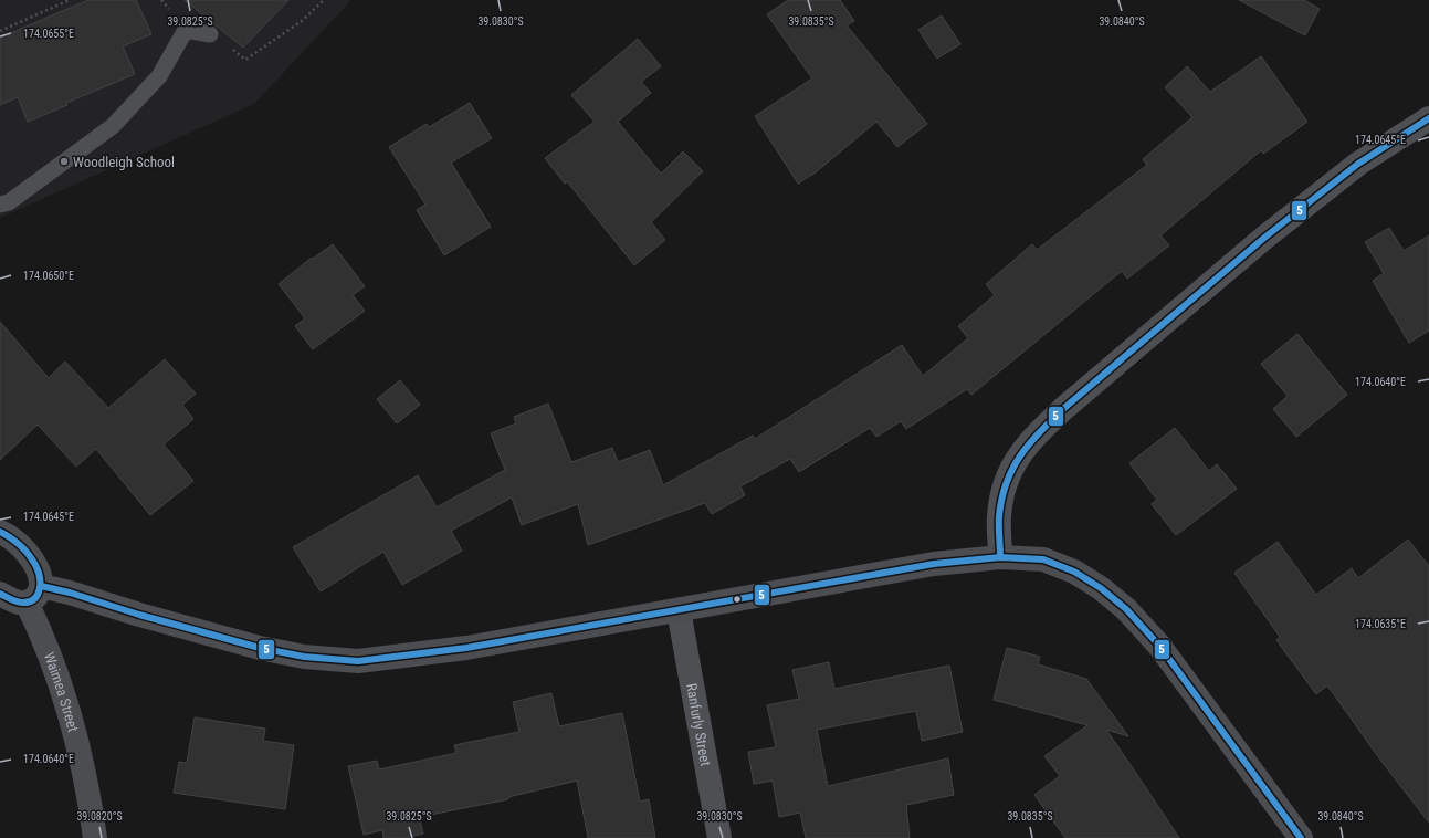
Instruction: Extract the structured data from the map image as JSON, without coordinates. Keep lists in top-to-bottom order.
{
  "streets": {
    "street": ["Waimea Street", "Ranfurly Street"]
  },
  "places": ["Woodleigh School"],
  "lines": ["transit line 5"],
  "coordinates": [
    "39.0825°S",
    "39.0830°S",
    "39.0835°S",
    "39.0840°S",
    "174.0655°E",
    "174.0645°E",
    "174.0650°E",
    "174.0640°E",
    "174.0635°E",
    "39.0820°S"
  ]
}
